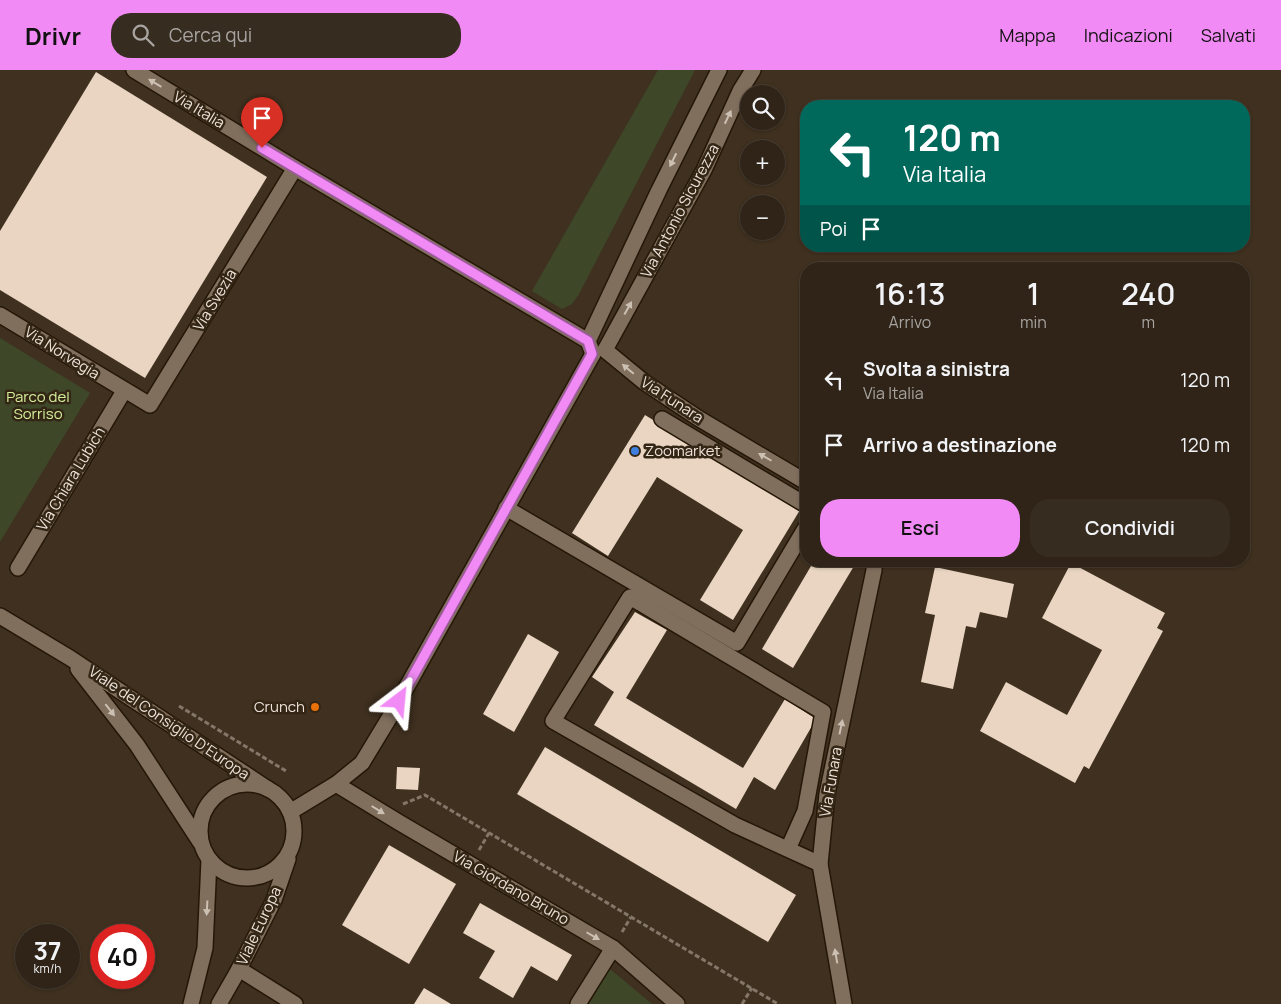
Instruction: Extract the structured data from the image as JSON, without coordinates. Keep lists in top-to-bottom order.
{
  "streets": {
    "street": [
      "Via Italia",
      "Via Antonio Sicurezza",
      "Via Svezia",
      "Via Norvegia",
      "Via Funara",
      "Via Chiara Lubich",
      "Viale del Consiglio D'Europa",
      "Via Giordano Bruno",
      "Viale Europa"
    ]
  },
  "crossings": [
    ["Via Italia", "Via Antonio Sicurezza"],
    ["Via Italia", "Via Svezia"],
    ["Via Italia", "Via Funara"],
    ["Via Antonio Sicurezza", "Via Funara"],
    ["Via Svezia", "Via Norvegia"],
    ["Via Svezia", "Via Chiara Lubich"],
    ["Via Norvegia", "Via Chiara Lubich"],
    ["Viale del Consiglio D'Europa", "Viale Europa"]
  ],
  "one_way": ["Via Italia", "Via Funara", "Via Giordano Bruno"],
  "parks": ["Parco del Sorriso"],
  "places": ["Zoomarket", "Crunch"],
  "page": {
    "header": "Drivr",
    "search": "Cerca qui",
    "nav": ["Mappa", "Indicazioni", "Salvati"],
    "map_buttons": ["+", "−"],
    "turn": ["120 m", "Via Italia"],
    "then": "Poi",
    "eta": [
      "16:13",
      "Arrivo",
      "1",
      "min",
      "240",
      "m"
    ],
    "list": [
      {
        "name": "Svolta a sinistra",
        "note": "Via Italia",
        "value": "120 m"
      },
      {
        "name": "Arrivo a destinazione",
        "value": "120 m"
      }
    ],
    "buttons": ["Esci", "Condividi"],
    "speed": "37 km/h",
    "limit": "40"
  }
}
